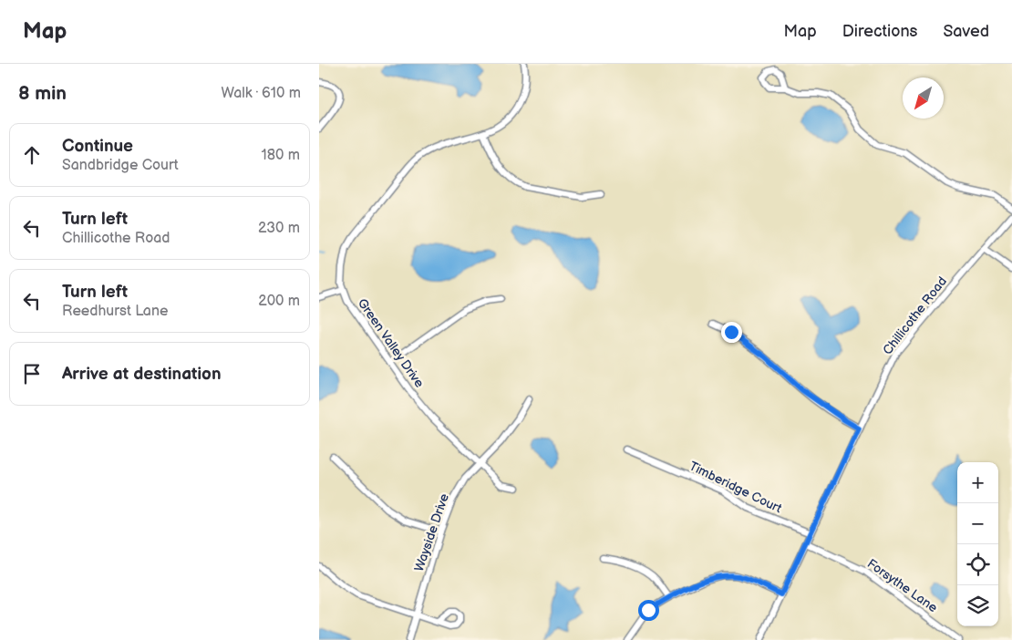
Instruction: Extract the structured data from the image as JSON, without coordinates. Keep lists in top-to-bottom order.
{
  "streets": {
    "street": [
      "Chillicothe Road",
      "Green Valley Drive",
      "Timberidge Court",
      "Wayside Drive",
      "Forsythe Lane"
    ]
  },
  "crossings": [
    ["Chillicothe Road", "Timberidge Court"],
    ["Chillicothe Road", "Forsythe Lane"],
    ["Green Valley Drive", "Wayside Drive"]
  ],
  "north": "bottom left",
  "page": {
    "header": "Map",
    "nav": ["Map", "Directions", "Saved"],
    "heading": ["8 min", "Walk · 610 m"],
    "list": [
      ["Continue", "Sandbridge Court", "180 m"],
      ["Turn left", "Chillicothe Road", "230 m"],
      ["Turn left", "Reedhurst Lane", "200 m"],
      "Arrive at destination"
    ],
    "map_buttons": ["+", "−"]
  }
}
